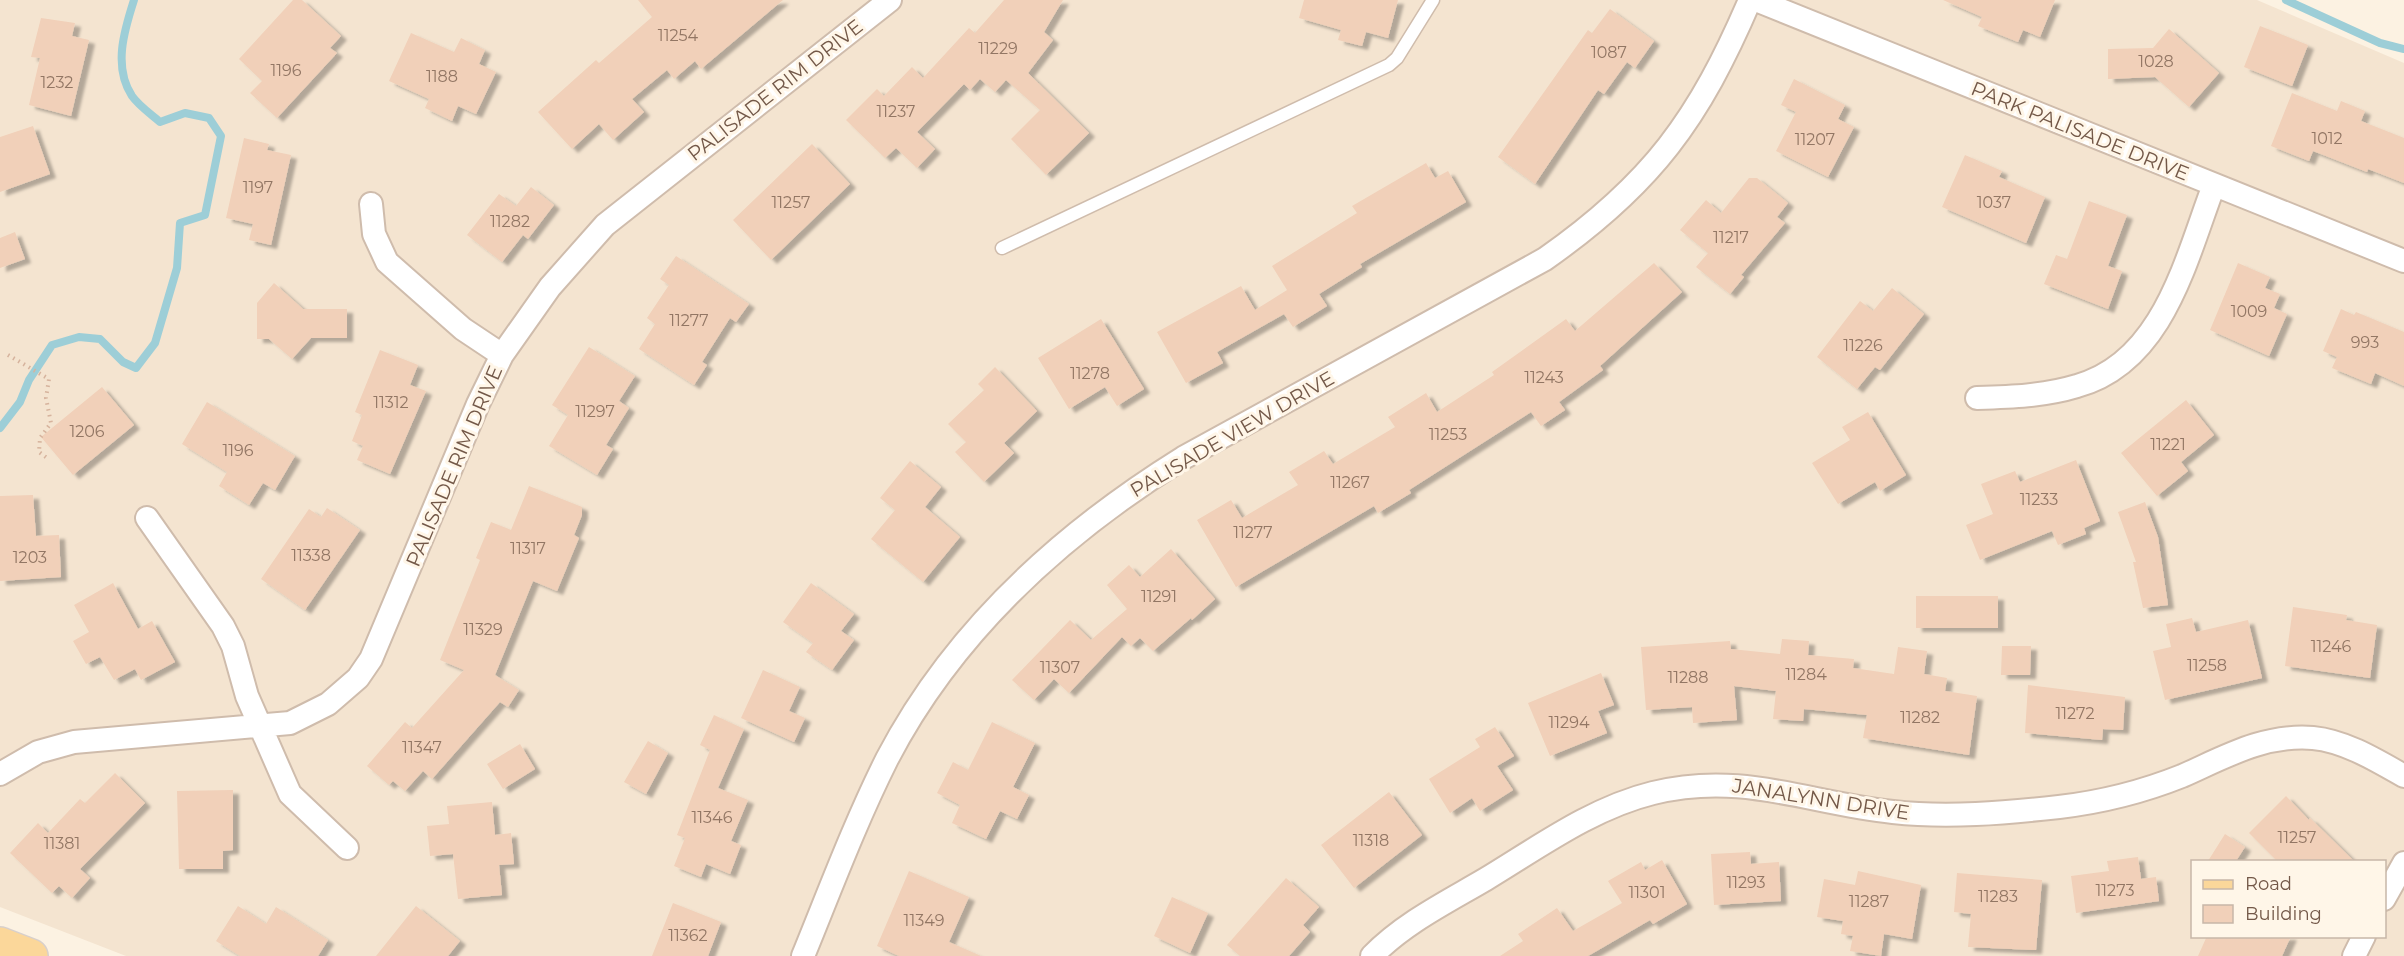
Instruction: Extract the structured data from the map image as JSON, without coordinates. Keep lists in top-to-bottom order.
{
  "streets": {
    "street": [
      "PALISADE RIM DRIVE",
      "PARK PALISADE DRIVE",
      "PALISADE VIEW DRIVE",
      "JANALYNN DRIVE"
    ]
  },
  "house_numbers": [
    "11254",
    "11229",
    "1087",
    "1028",
    "1196",
    "1188",
    "1232",
    "11237",
    "1012",
    "11207",
    "1197",
    "11257",
    "1037",
    "11282",
    "11217",
    "1009",
    "11277",
    "993",
    "11226",
    "11278",
    "11243",
    "11312",
    "11297",
    "1206",
    "11253",
    "11221",
    "1196",
    "11267",
    "11233",
    "11277",
    "11317",
    "11338",
    "1203",
    "11291",
    "11329",
    "11246",
    "11258",
    "11307",
    "11284",
    "11288",
    "11272",
    "11282",
    "11294",
    "11347",
    "11346",
    "11257",
    "11318",
    "11381",
    "11293",
    "11273",
    "11301",
    "11283",
    "11287",
    "11349",
    "11362"
  ],
  "legend": ["Road", "Building"]
}
